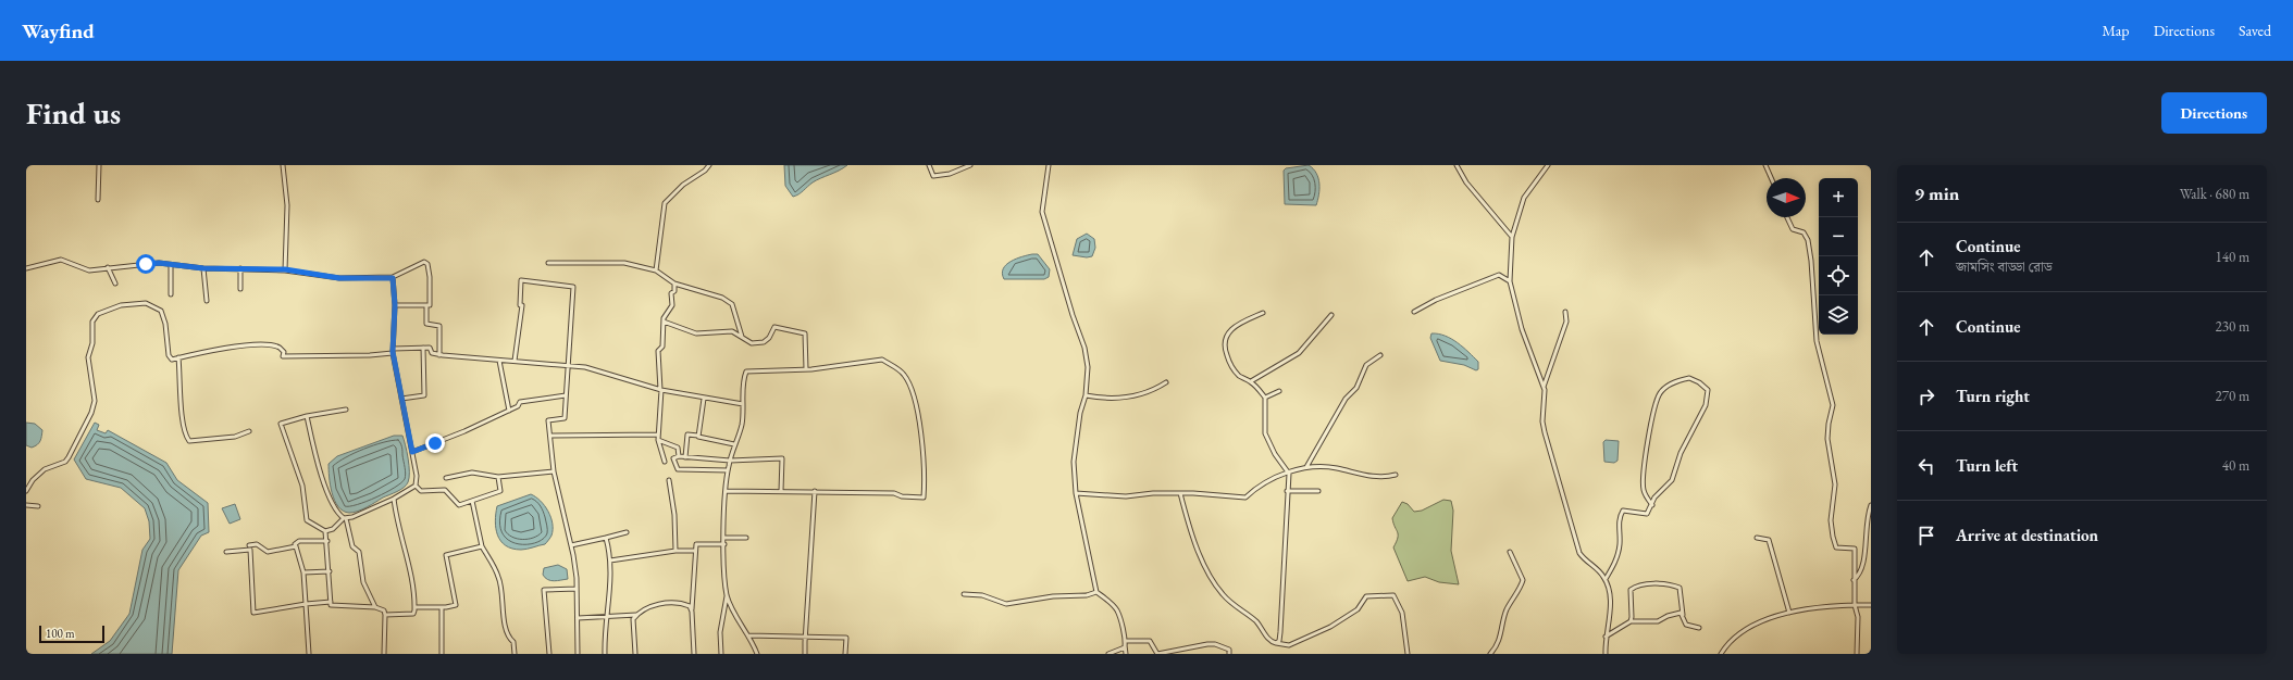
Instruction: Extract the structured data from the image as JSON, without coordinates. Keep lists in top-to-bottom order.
{
  "scale_bar": "100 m",
  "north": "right",
  "page": {
    "header": "Wayfind",
    "nav": ["Map", "Directions", "Saved"],
    "buttons": "Directions",
    "title": "Find us",
    "heading": ["9 min", "Walk · 680 m"],
    "map_buttons": ["+", "−"],
    "list": [
      ["Continue", "জামসিং বাড্ডা রোড", "140 m"],
      ["Continue", "230 m"],
      ["Turn right", "270 m"],
      ["Turn left", "40 m"],
      "Arrive at destination"
    ],
    "scale": "100 m"
  }
}
